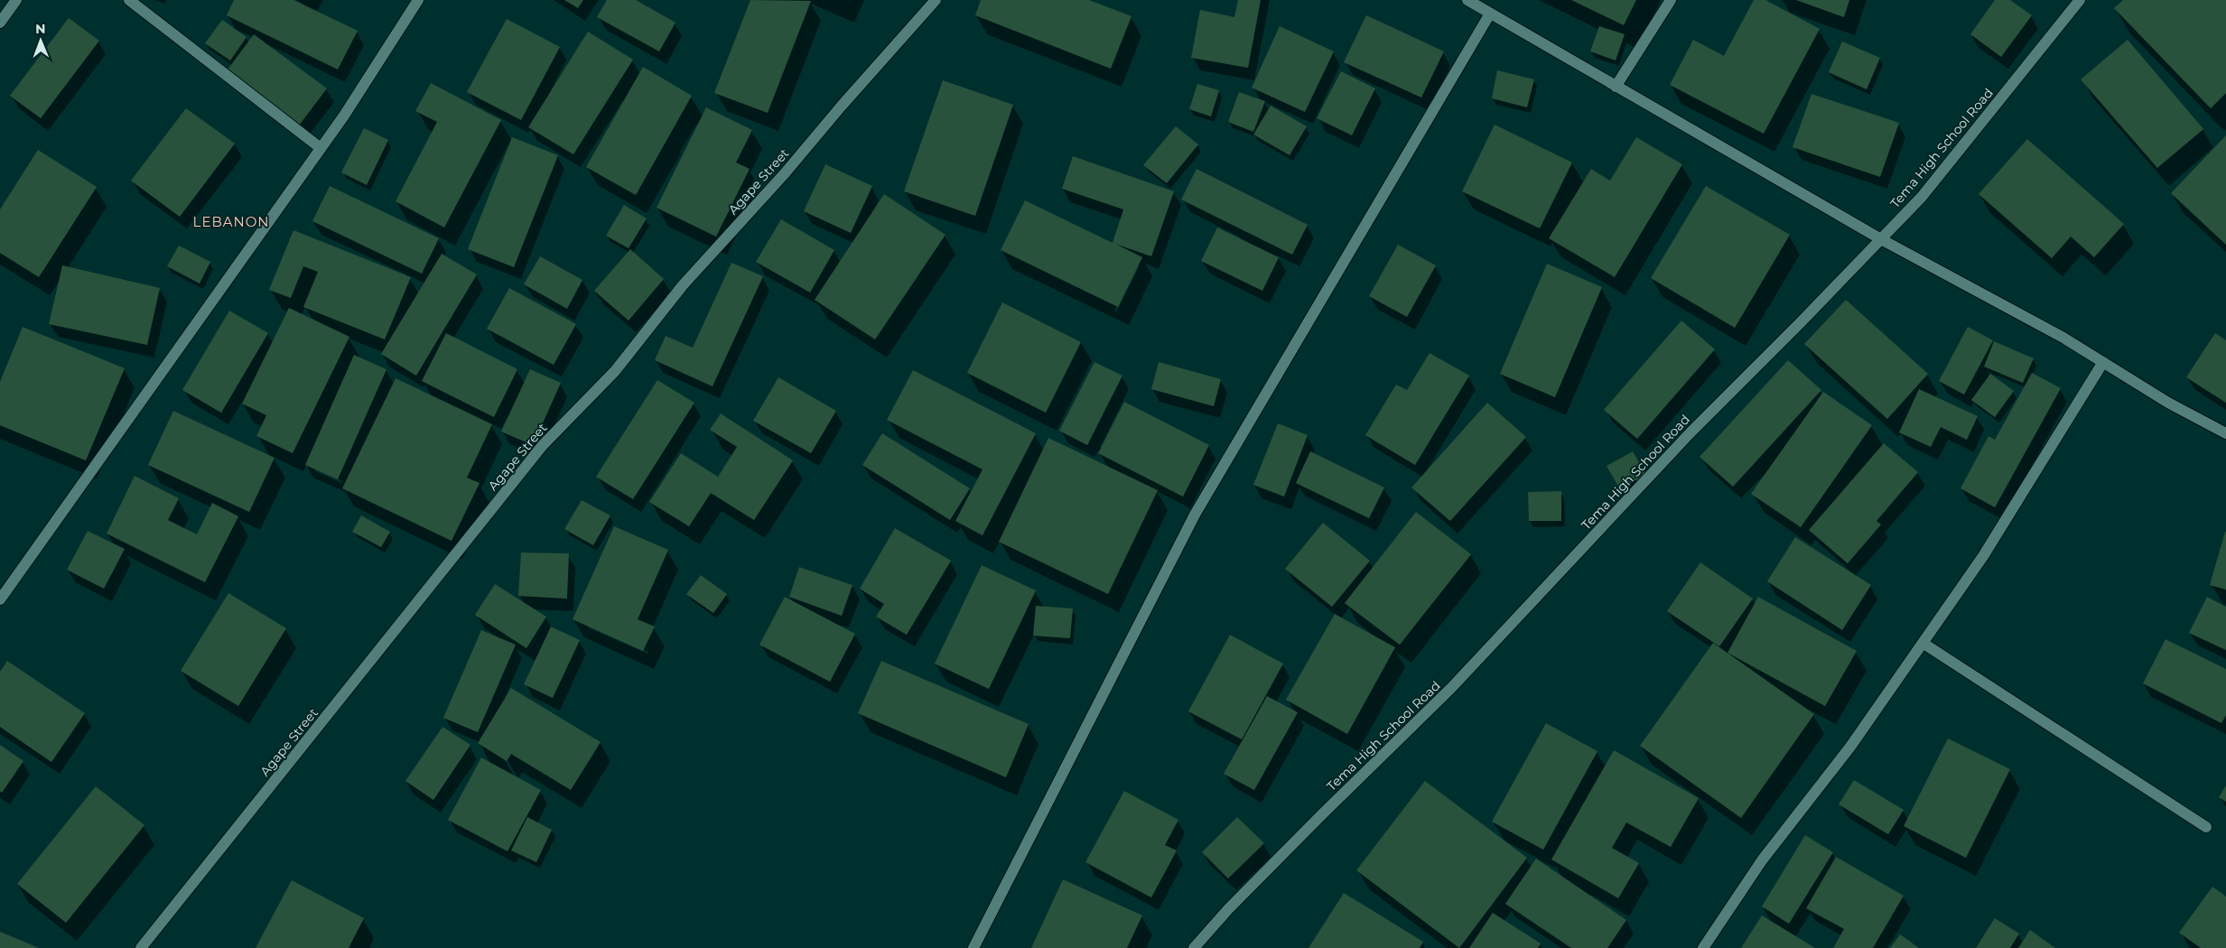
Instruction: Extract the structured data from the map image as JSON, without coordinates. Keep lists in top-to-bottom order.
{
  "streets": {
    "street": ["Tema High School Road", "Agape Street"]
  },
  "districts": ["LEBANON"],
  "north": "top"
}
